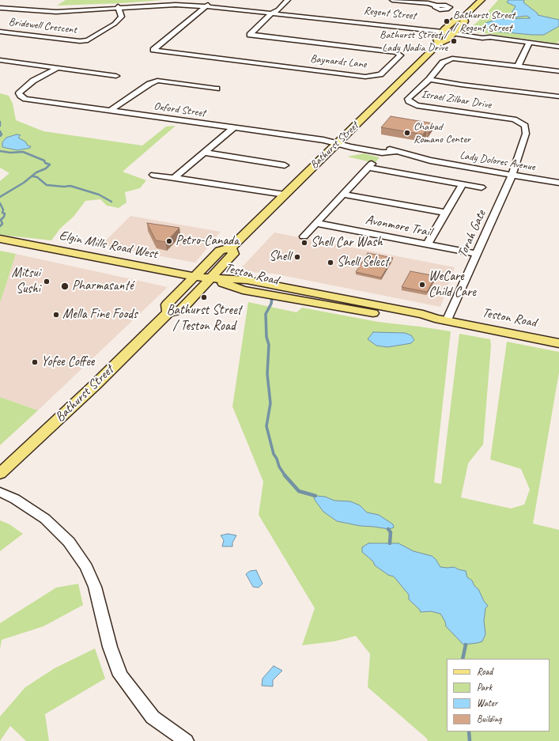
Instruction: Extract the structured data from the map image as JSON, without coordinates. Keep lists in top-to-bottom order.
{
  "streets": {
    "main road": ["Bathurst Street", "Elgin Mills Road West", "Teston Road"],
    "street": [
      "Regent Street",
      "Bridewell Crescent",
      "Baynards Lane",
      "Israel Zilbar Drive",
      "Oxford Street",
      "Lady Dolores Avenue",
      "Avonmore Trail",
      "Torah Gate"
    ]
  },
  "crossings": [
    ["Regent Street", "Bridewell Crescent"],
    ["Regent Street", "Baynards Lane"],
    ["Regent Street", "Bathurst Street"],
    ["Israel Zilbar Drive", "Lady Dolores Avenue"],
    ["Israel Zilbar Drive", "Torah Gate"],
    ["Oxford Street", "Bathurst Street"],
    ["Oxford Street", "Lady Dolores Avenue"],
    ["Bathurst Street", "Lady Dolores Avenue"],
    ["Bathurst Street", "Elgin Mills Road West"],
    ["Bathurst Street", "Teston Road"],
    ["Lady Dolores Avenue", "Torah Gate"],
    ["Avonmore Trail", "Torah Gate"],
    ["Torah Gate", "Teston Road"],
    ["Elgin Mills Road West", "Teston Road"]
  ],
  "places": [
    "Bathurst Street / Regent Street",
    "Bathurst Street / Lady Nadia Drive",
    "Chabad Romano Center",
    "Petro-Canada",
    "Shell Car Wash",
    "Shell",
    "Shell Select",
    "Mitsui Sushi",
    "WeCare Child Care",
    "Pharmasanté",
    "Bathurst Street / Teston Road",
    "Mella Fine Foods",
    "Yofee Coffee"
  ],
  "legend": [
    "Road",
    "Park",
    "Water",
    "Building"
  ]
}
